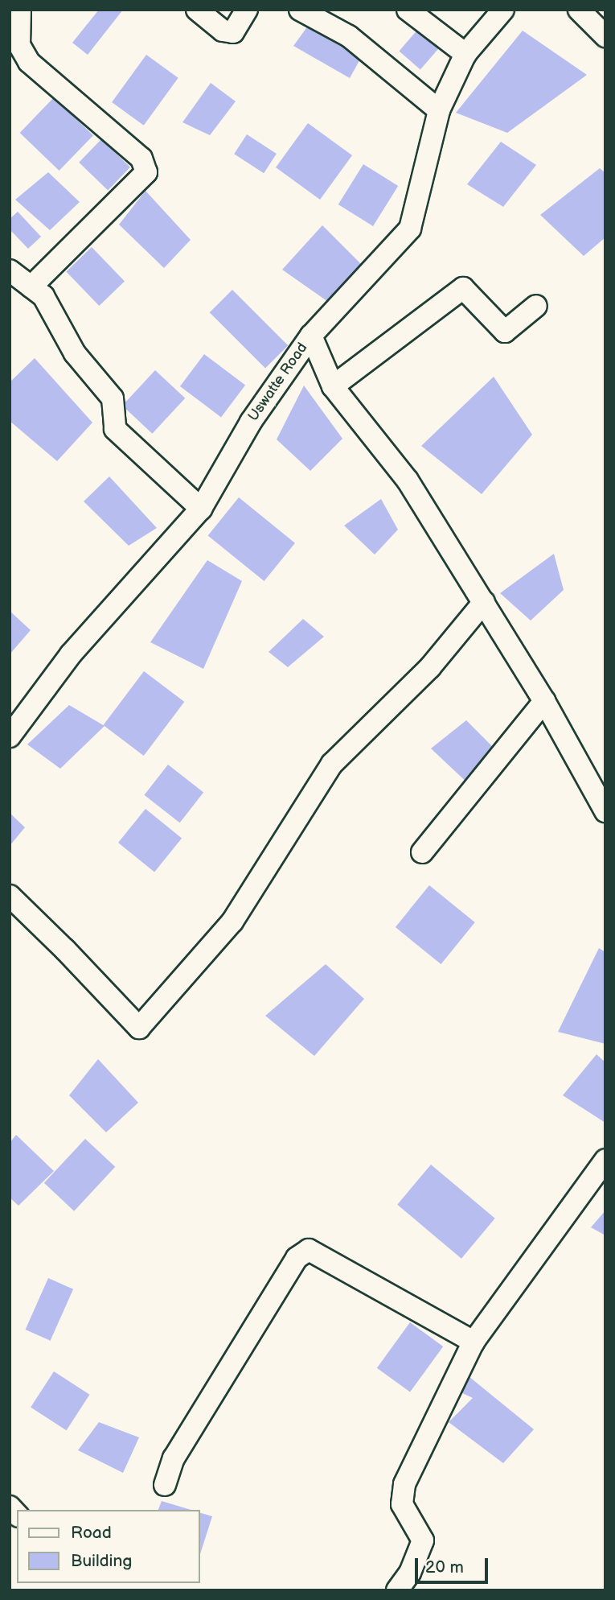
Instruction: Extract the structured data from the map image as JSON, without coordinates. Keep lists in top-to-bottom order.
{
  "streets": {
    "street": ["Uswatte Road"]
  },
  "legend": ["Road", "Building"],
  "scale_bar": "20 m"
}
